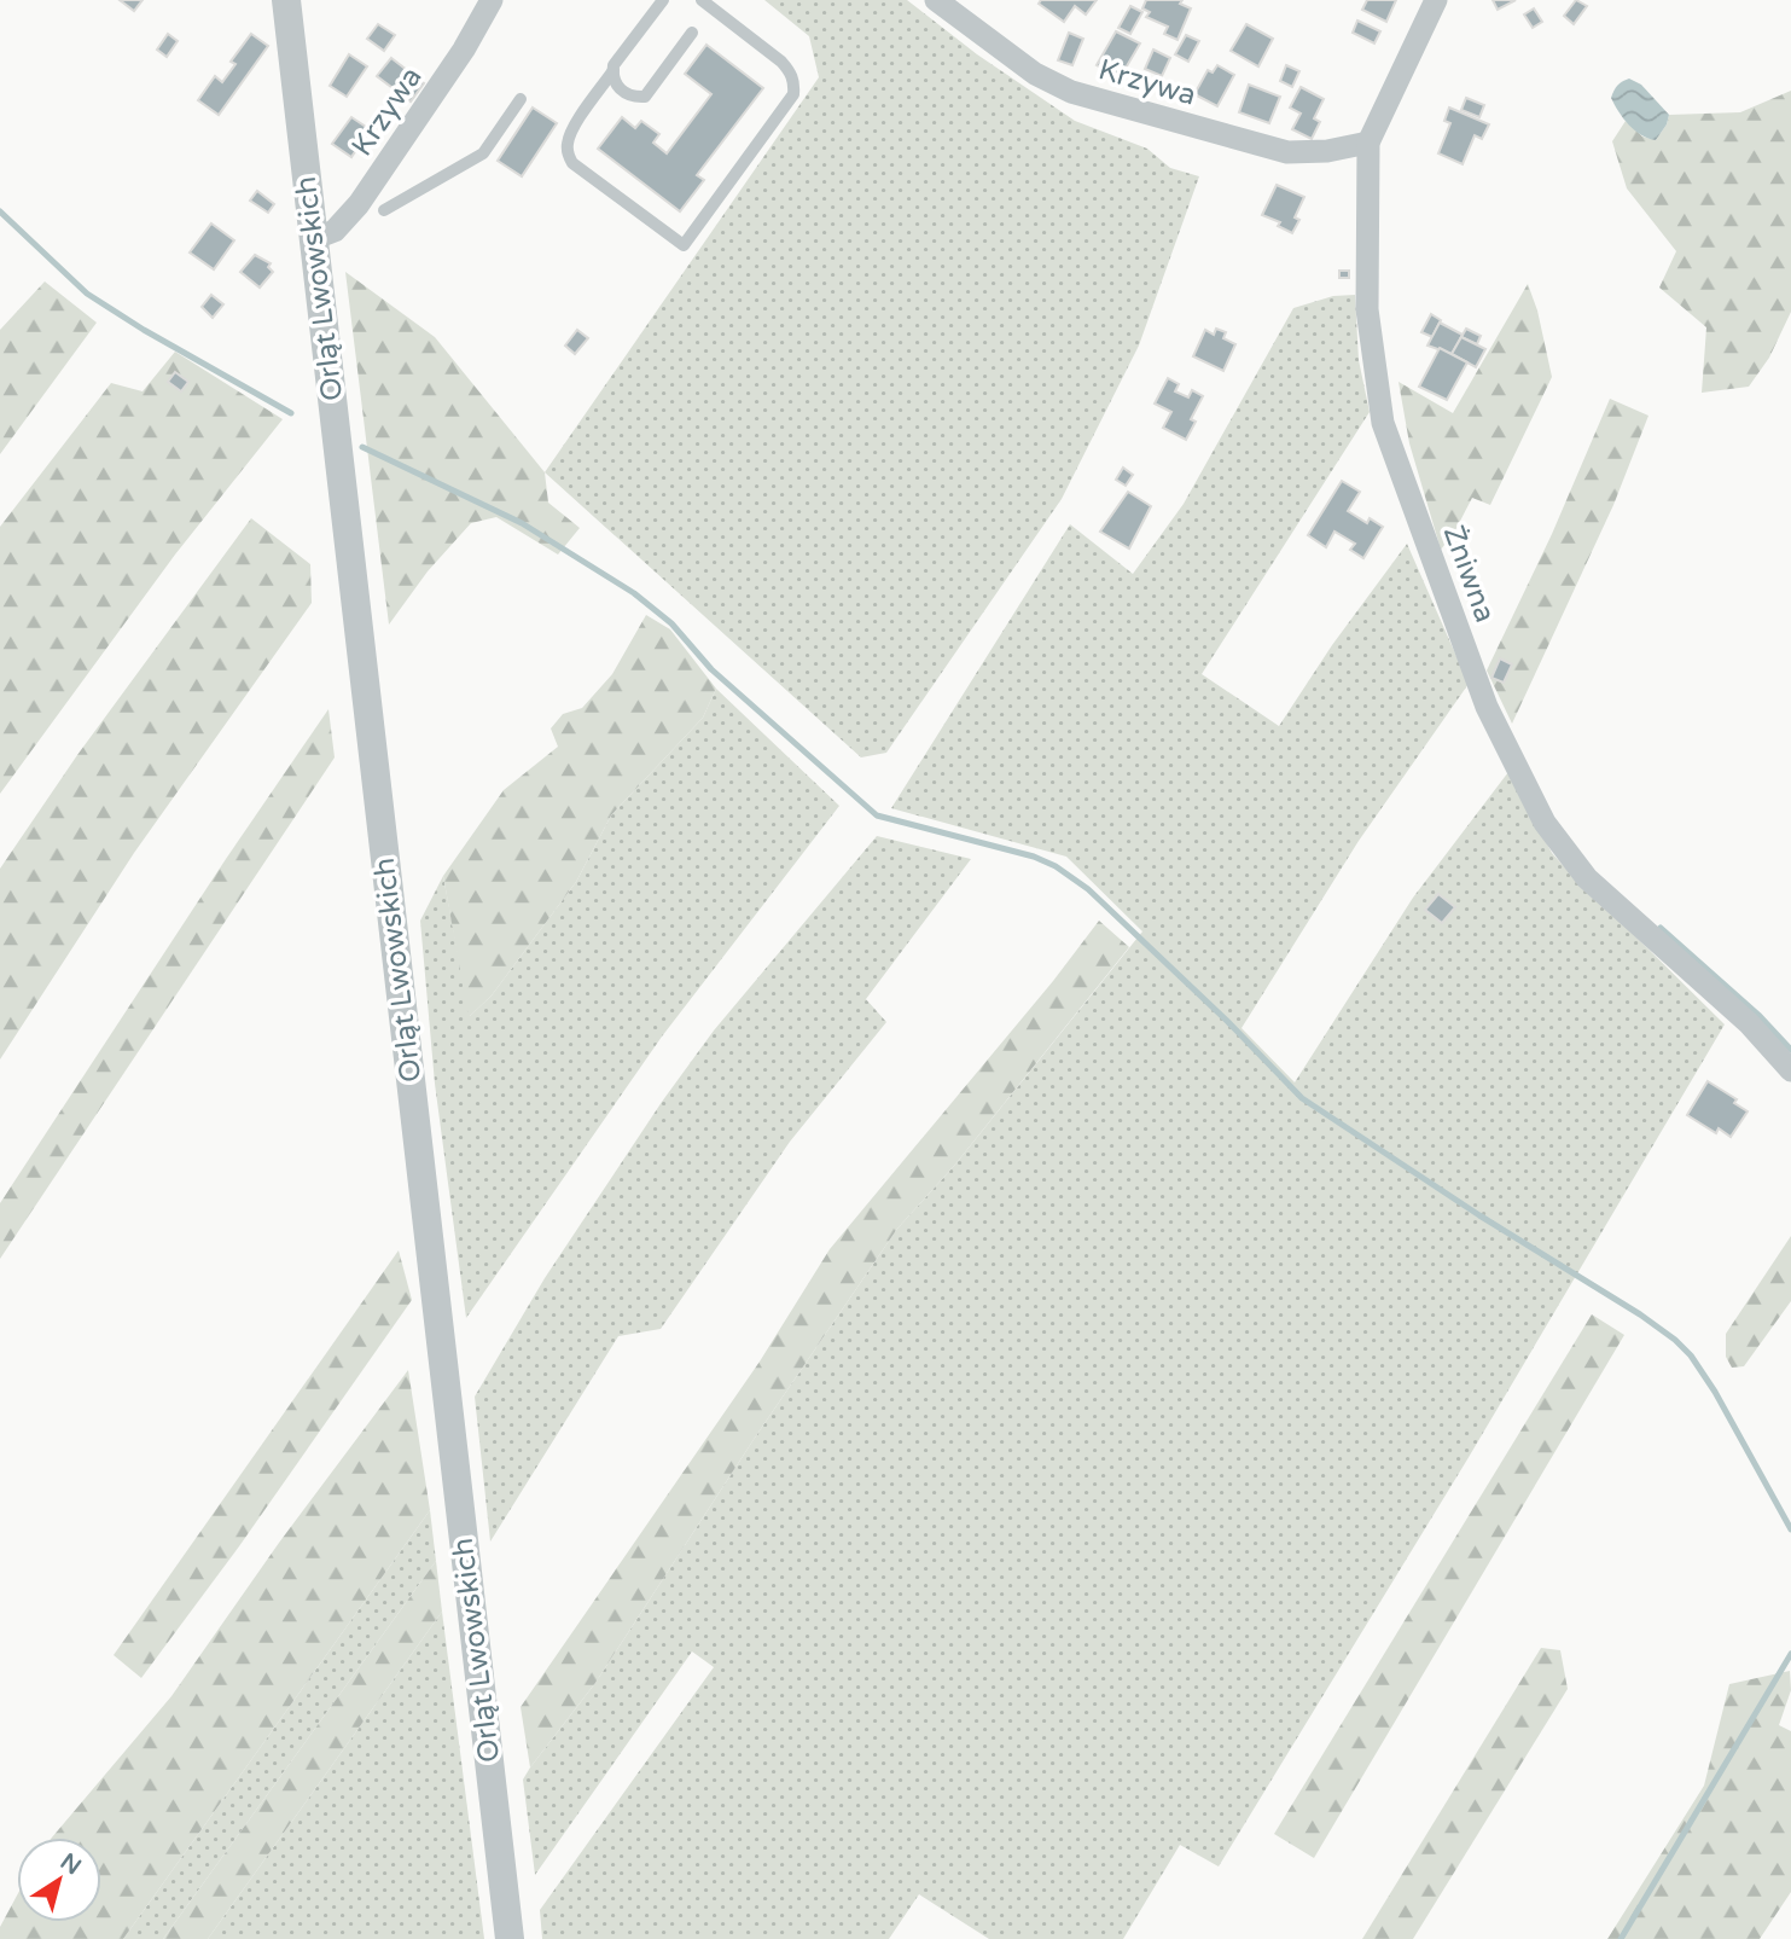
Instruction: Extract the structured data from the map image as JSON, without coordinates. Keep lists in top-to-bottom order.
{
  "streets": {
    "street": ["Krzywa", "Orląt Lwowskich", "Żniwna"]
  },
  "crossings": [
    ["Krzywa", "Orląt Lwowskich"],
    ["Krzywa", "Żniwna"]
  ],
  "north": "top right"
}
